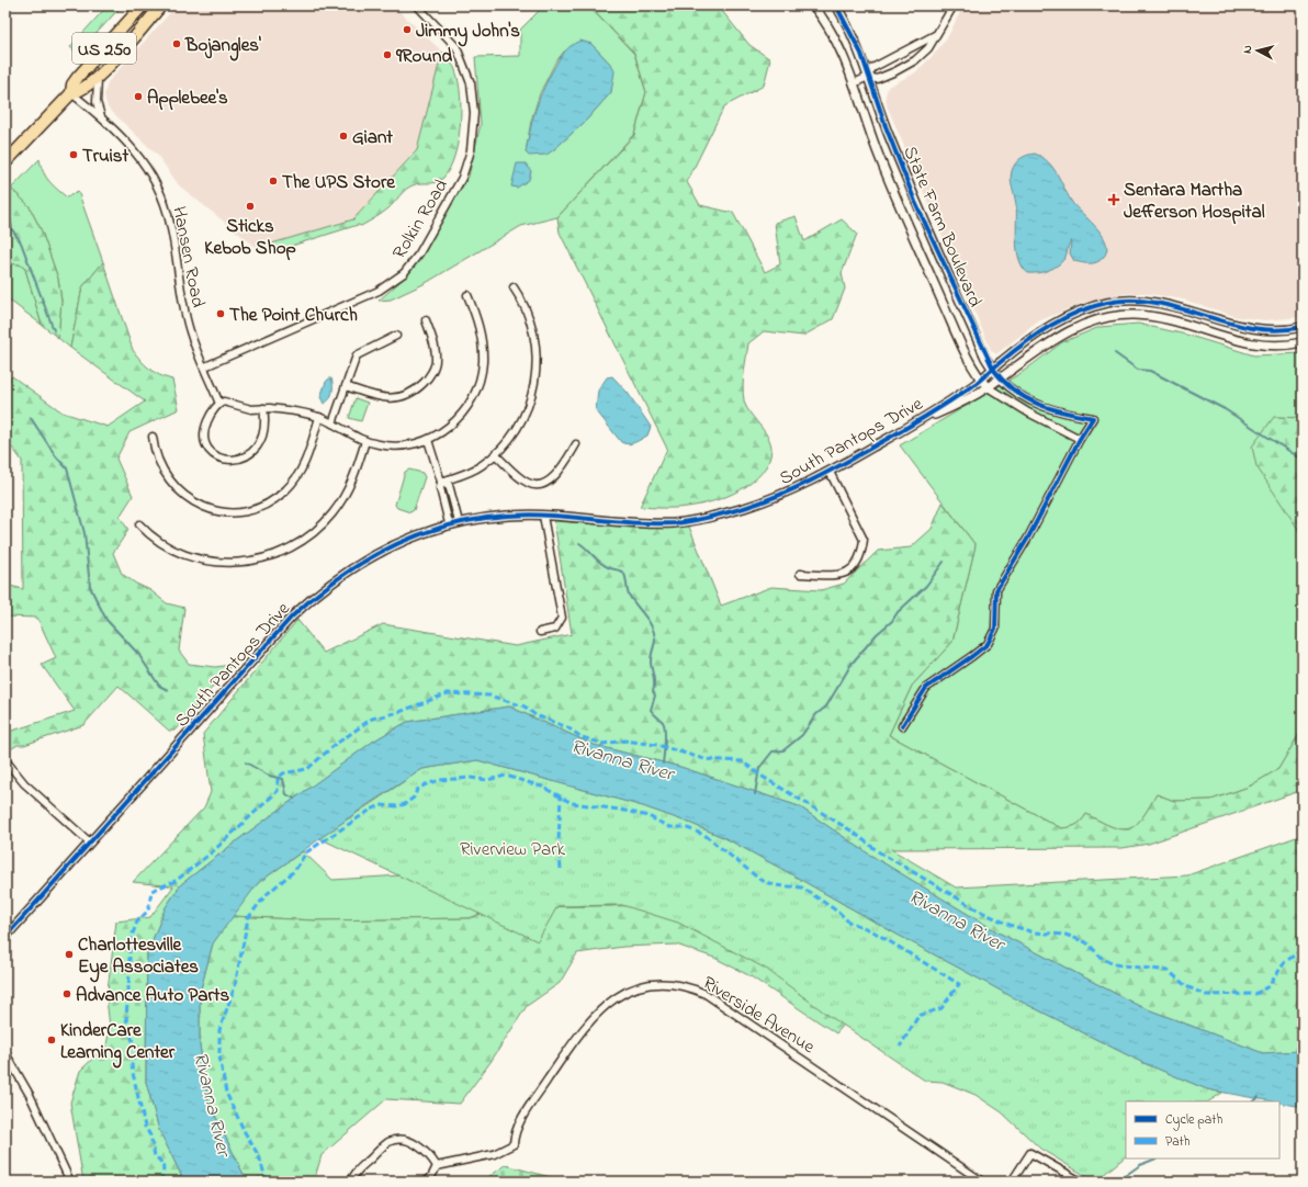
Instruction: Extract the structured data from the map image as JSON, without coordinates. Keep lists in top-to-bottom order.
{
  "streets": {
    "highway": ["US 250"],
    "street": [
      "Rolkin Road",
      "State Farm Boulevard",
      "Hansen Road",
      "South Pantops Drive",
      "Riverside Avenue"
    ]
  },
  "crossings": [
    ["US 250", "Hansen Road"],
    ["Rolkin Road", "Hansen Road"],
    ["State Farm Boulevard", "South Pantops Drive"]
  ],
  "water": ["Rivanna River"],
  "parks": ["Riverview Park"],
  "places": {
    "other": [
      "Jimmy John's",
      "Bojangles'",
      "9Round",
      "Applebee's",
      "Giant",
      "Truist",
      "The UPS Store",
      "Sticks Kebob Shop",
      "The Point Church",
      "Charlottesville Eye Associates",
      "Advance Auto Parts",
      "KinderCare Learning Center"
    ],
    "health": ["Sentara Martha Jefferson Hospital"]
  },
  "legend": ["Cycle path", "Path"],
  "north": "left"
}
